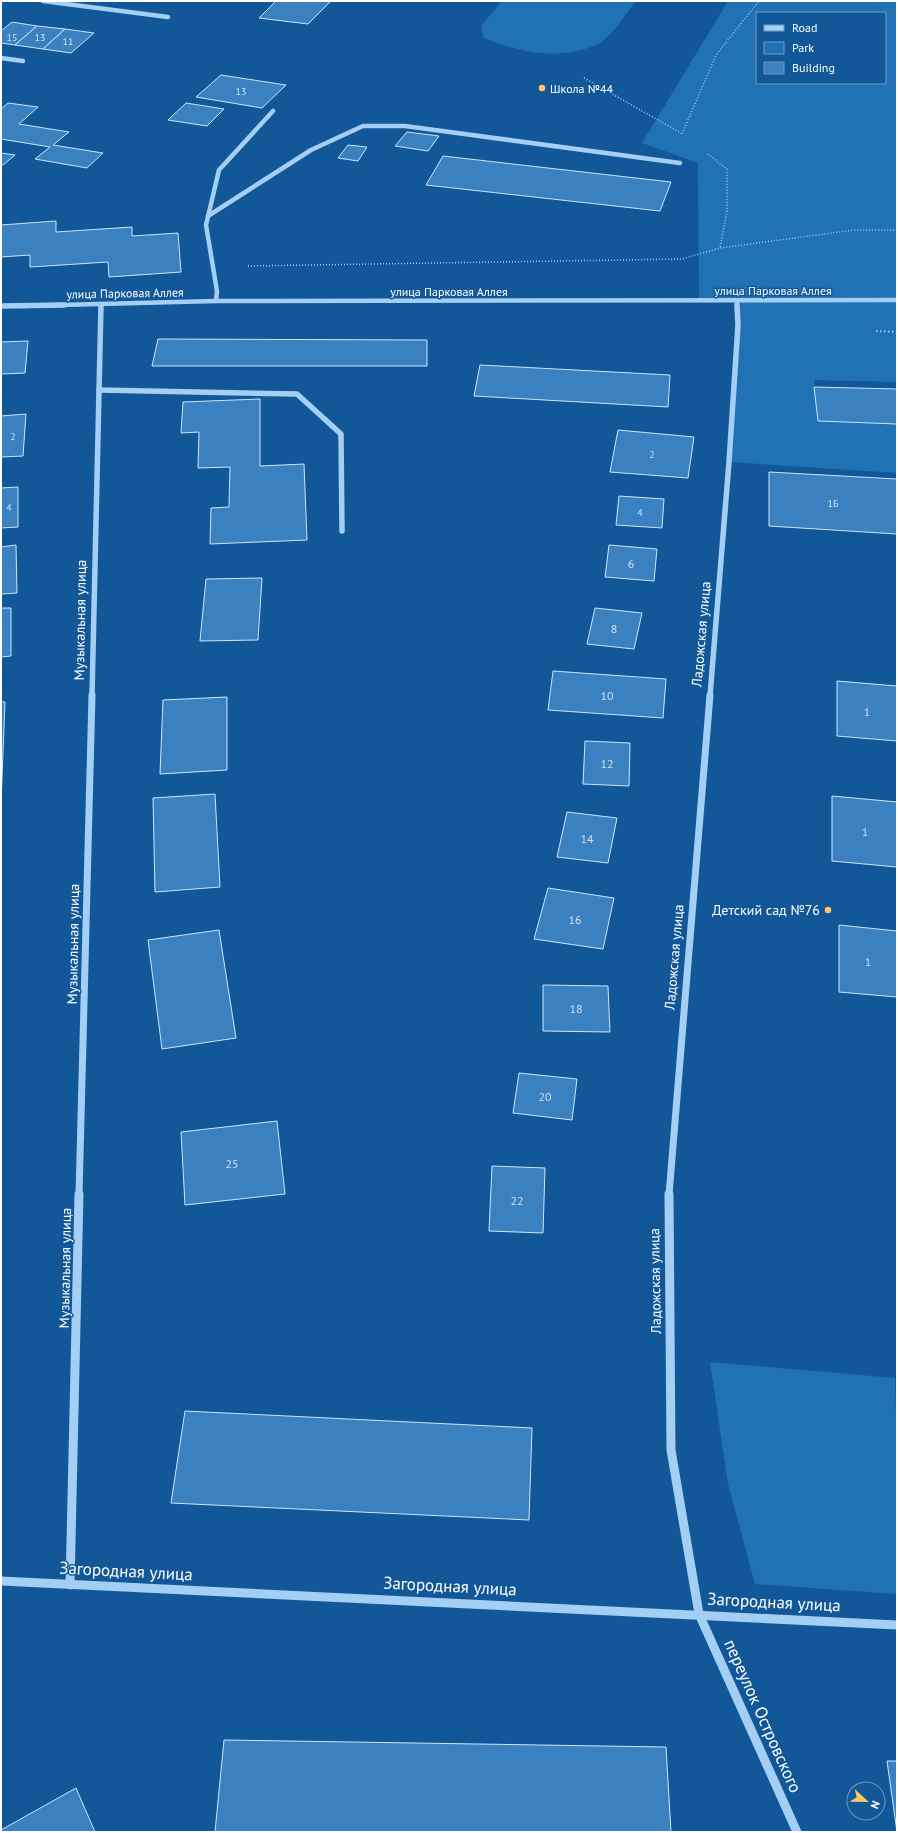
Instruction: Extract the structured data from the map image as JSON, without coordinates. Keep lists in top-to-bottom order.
{
  "streets": {
    "street": [
      "улица Парковая Аллея",
      "Музыкальная улица",
      "Ладожская улица",
      "Загородная улица",
      "переулок Островского"
    ]
  },
  "crossings": [
    ["улица Парковая Аллея", "Музыкальная улица"],
    ["улица Парковая Аллея", "Ладожская улица"],
    ["Музыкальная улица", "Загородная улица"],
    ["Ладожская улица", "Загородная улица"],
    ["Ладожская улица", "переулок Островского"],
    ["Загородная улица", "переулок Островского"]
  ],
  "places": ["Школа №44", "Детский сад №76"],
  "house_numbers": [
    "15",
    "13",
    "11",
    "13",
    "2",
    "2",
    "1Б",
    "4",
    "4",
    "6",
    "8",
    "10",
    "1",
    "12",
    "1",
    "14",
    "16",
    "1",
    "18",
    "20",
    "25",
    "22"
  ],
  "legend": ["Road", "Park", "Building"],
  "north": "right"
}
